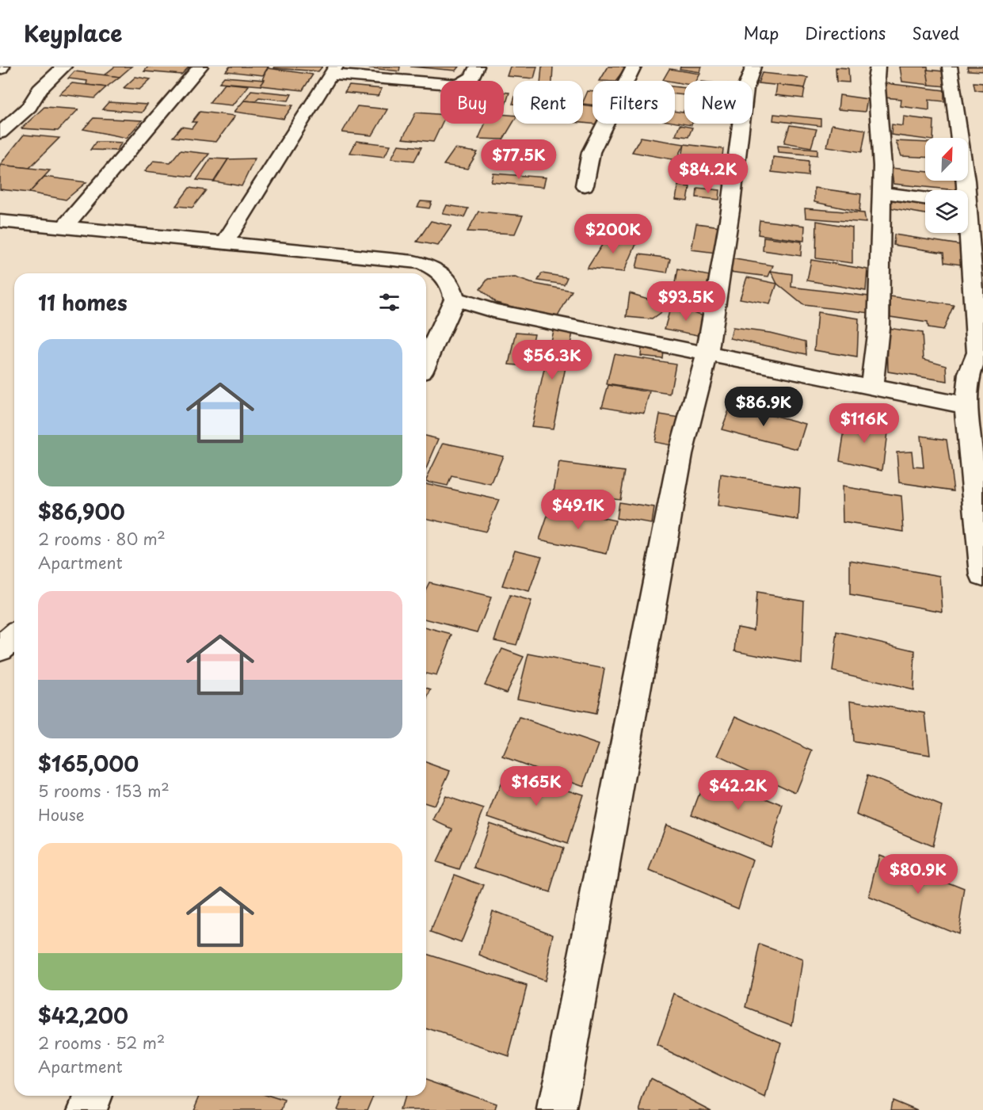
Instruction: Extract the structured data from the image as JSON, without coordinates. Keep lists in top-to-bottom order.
{
  "north": "top right",
  "page": {
    "header": "Keyplace",
    "nav": ["Map", "Directions", "Saved"],
    "chip": [
      "Buy",
      "Rent",
      "Filters",
      "New"
    ],
    "price": [
      "$77.5K",
      "$84.2K",
      "$200K",
      "$93.5K",
      "$56.3K",
      "$86.9K",
      "$116K",
      "$49.1K",
      "$165K",
      "$42.2K",
      "$80.9K"
    ],
    "heading": "11 homes",
    "list": [
      {
        "name": "$86,900",
        "note": "2 rooms · 80 m² · Apartment"
      },
      {
        "name": "$165,000",
        "note": "5 rooms · 153 m² · House"
      },
      {
        "name": "$42,200",
        "note": "2 rooms · 52 m² · Apartment"
      }
    ]
  }
}
